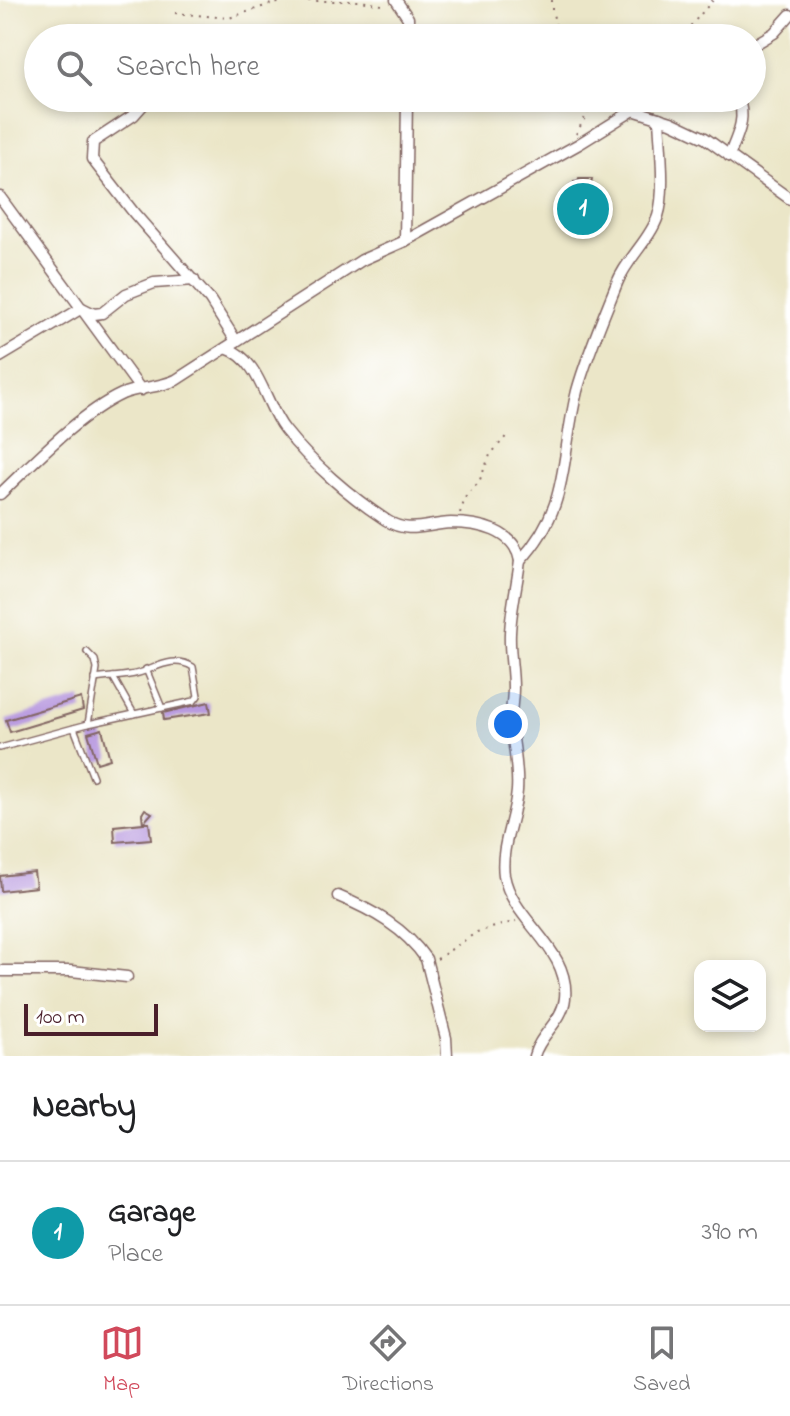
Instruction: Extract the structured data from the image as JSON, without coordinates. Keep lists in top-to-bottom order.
{
  "scale_bar": "100 m",
  "page": {
    "search": "Search here",
    "pins": "1",
    "scale": "100 m",
    "heading": "Nearby",
    "list": [
      {
        "mark": "1",
        "name": "Garage",
        "note": "Place",
        "value": "390 m"
      }
    ],
    "nav": ["Map", "Directions", "Saved"]
  }
}
